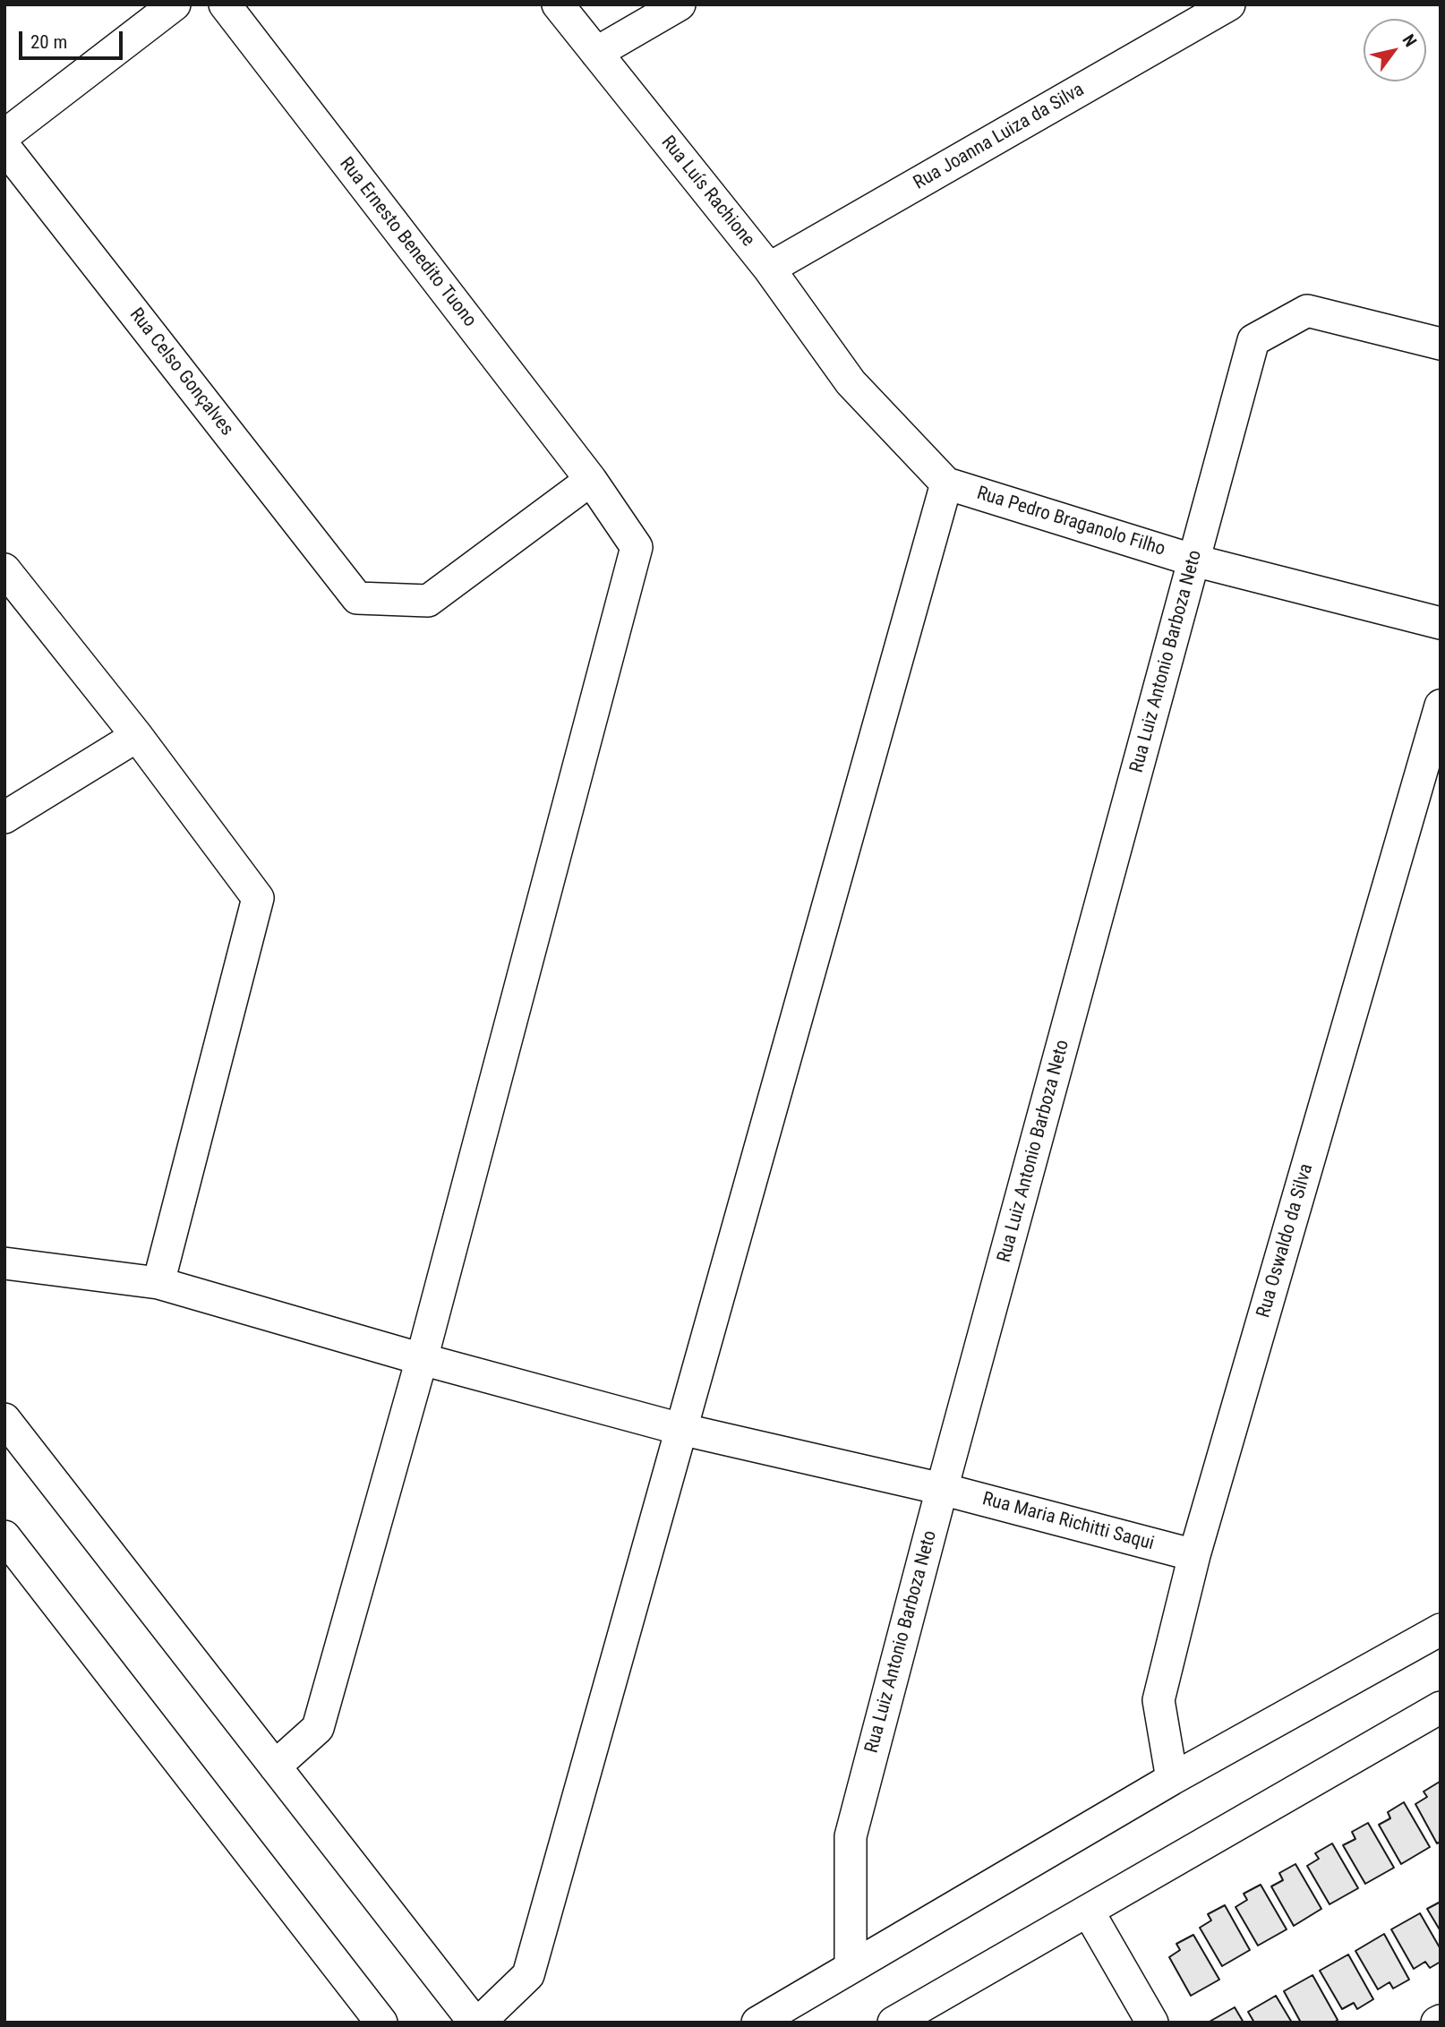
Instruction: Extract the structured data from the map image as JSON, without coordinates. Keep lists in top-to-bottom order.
{
  "streets": {
    "street": [
      "Rua Joanna Luiza da Silva",
      "Rua Luís Rachione",
      "Rua Ernesto Benedito Tuono",
      "Rua Celso Gonçalves",
      "Rua Pedro Braganolo Filho",
      "Rua Luiz Antonio Barboza Neto",
      "Rua Oswaldo da Silva",
      "Rua Maria Richitti Saqui"
    ]
  },
  "crossings": [
    ["Rua Joanna Luiza da Silva", "Rua Luís Rachione"],
    ["Rua Luís Rachione", "Rua Pedro Braganolo Filho"],
    ["Rua Ernesto Benedito Tuono", "Rua Celso Gonçalves"],
    ["Rua Ernesto Benedito Tuono", "Rua Maria Richitti Saqui"],
    ["Rua Pedro Braganolo Filho", "Rua Luiz Antonio Barboza Neto"],
    ["Rua Luiz Antonio Barboza Neto", "Rua Maria Richitti Saqui"],
    ["Rua Oswaldo da Silva", "Rua Maria Richitti Saqui"]
  ],
  "scale_bar": "20 m",
  "north": "top right"
}
